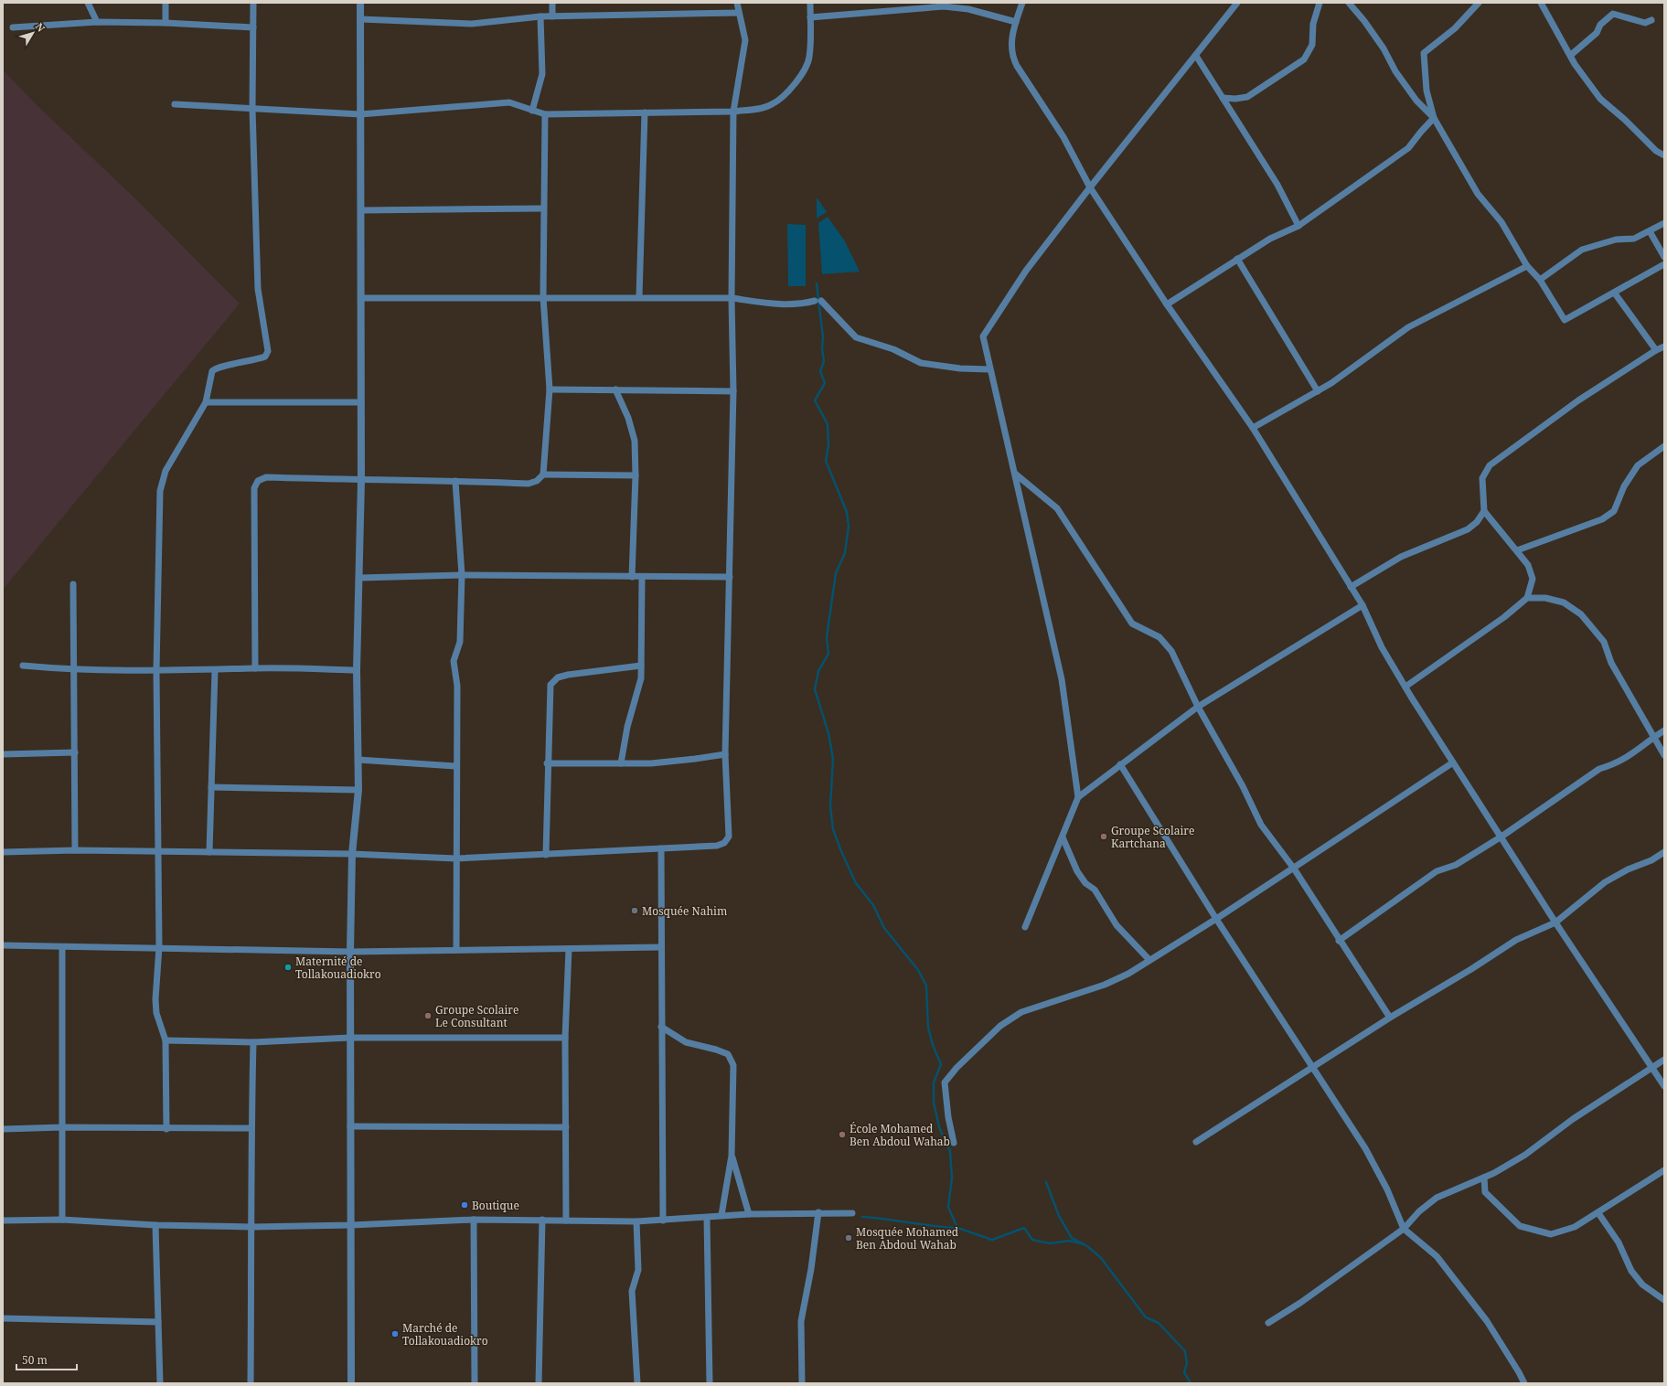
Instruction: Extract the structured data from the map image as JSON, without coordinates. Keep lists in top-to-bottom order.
{
  "places": [
    "Groupe Scolaire Kartchana",
    "Mosquée Nahim",
    "Maternité de Tollakouadiokro",
    "Groupe Scolaire Le Consultant",
    "École Mohamed Ben Abdoul Wahab",
    "Boutique",
    "Mosquée Mohamed Ben Abdoul Wahab",
    "Marché de Tollakouadiokro"
  ],
  "scale_bar": "50 m",
  "north": "top right"
}
